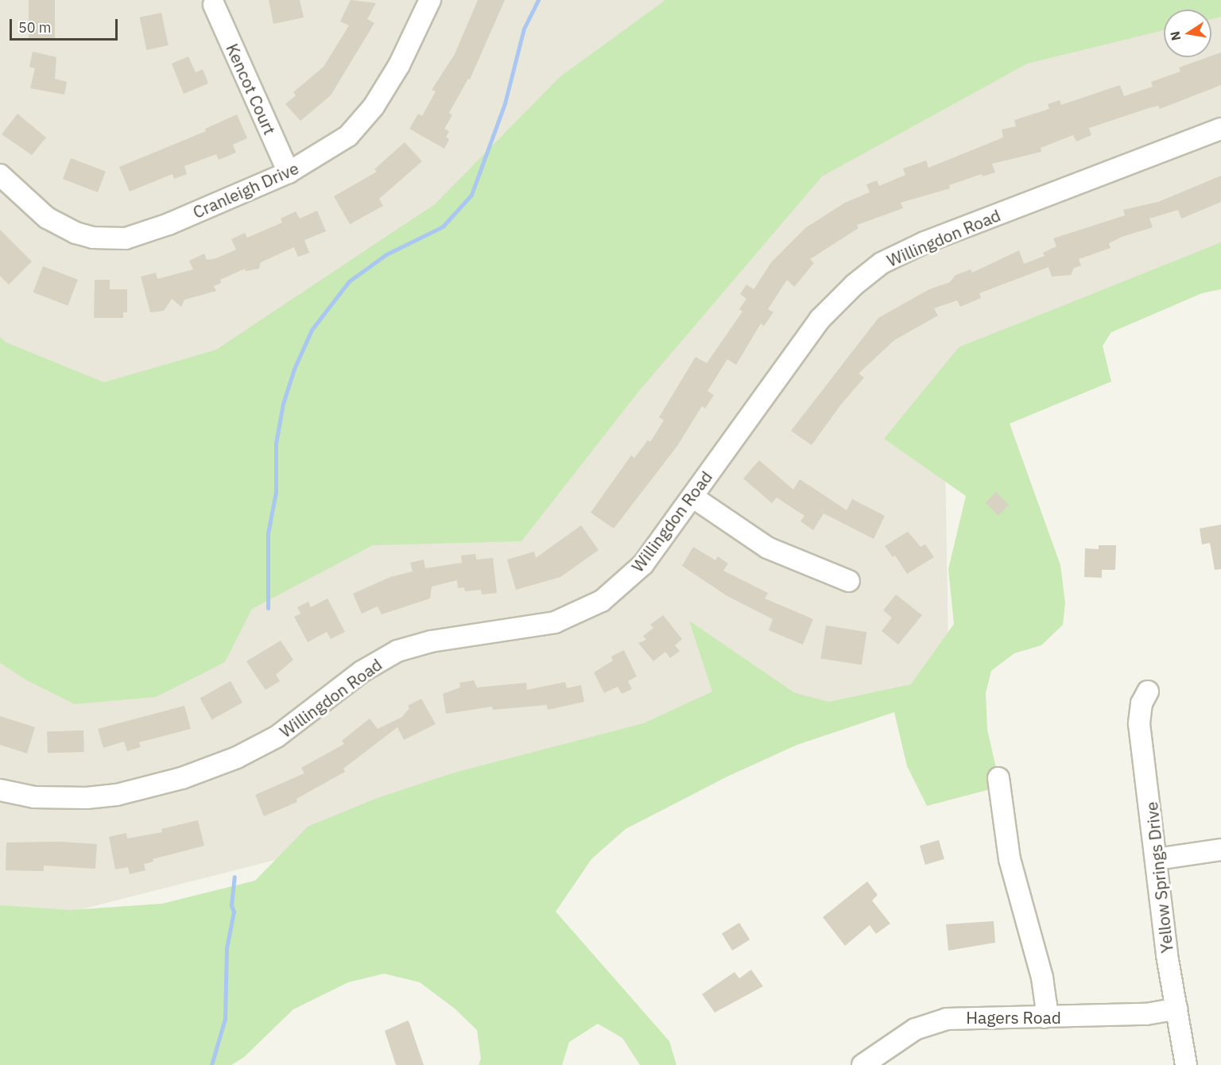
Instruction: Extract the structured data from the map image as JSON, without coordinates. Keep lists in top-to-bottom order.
{
  "streets": {
    "street": [
      "Kencot Court",
      "Cranleigh Drive",
      "Willingdon Road",
      "Yellow Springs Drive",
      "Hagers Road"
    ]
  },
  "crossings": [
    ["Kencot Court", "Cranleigh Drive"],
    ["Yellow Springs Drive", "Hagers Road"]
  ],
  "scale_bar": "50 m",
  "north": "left"
}
